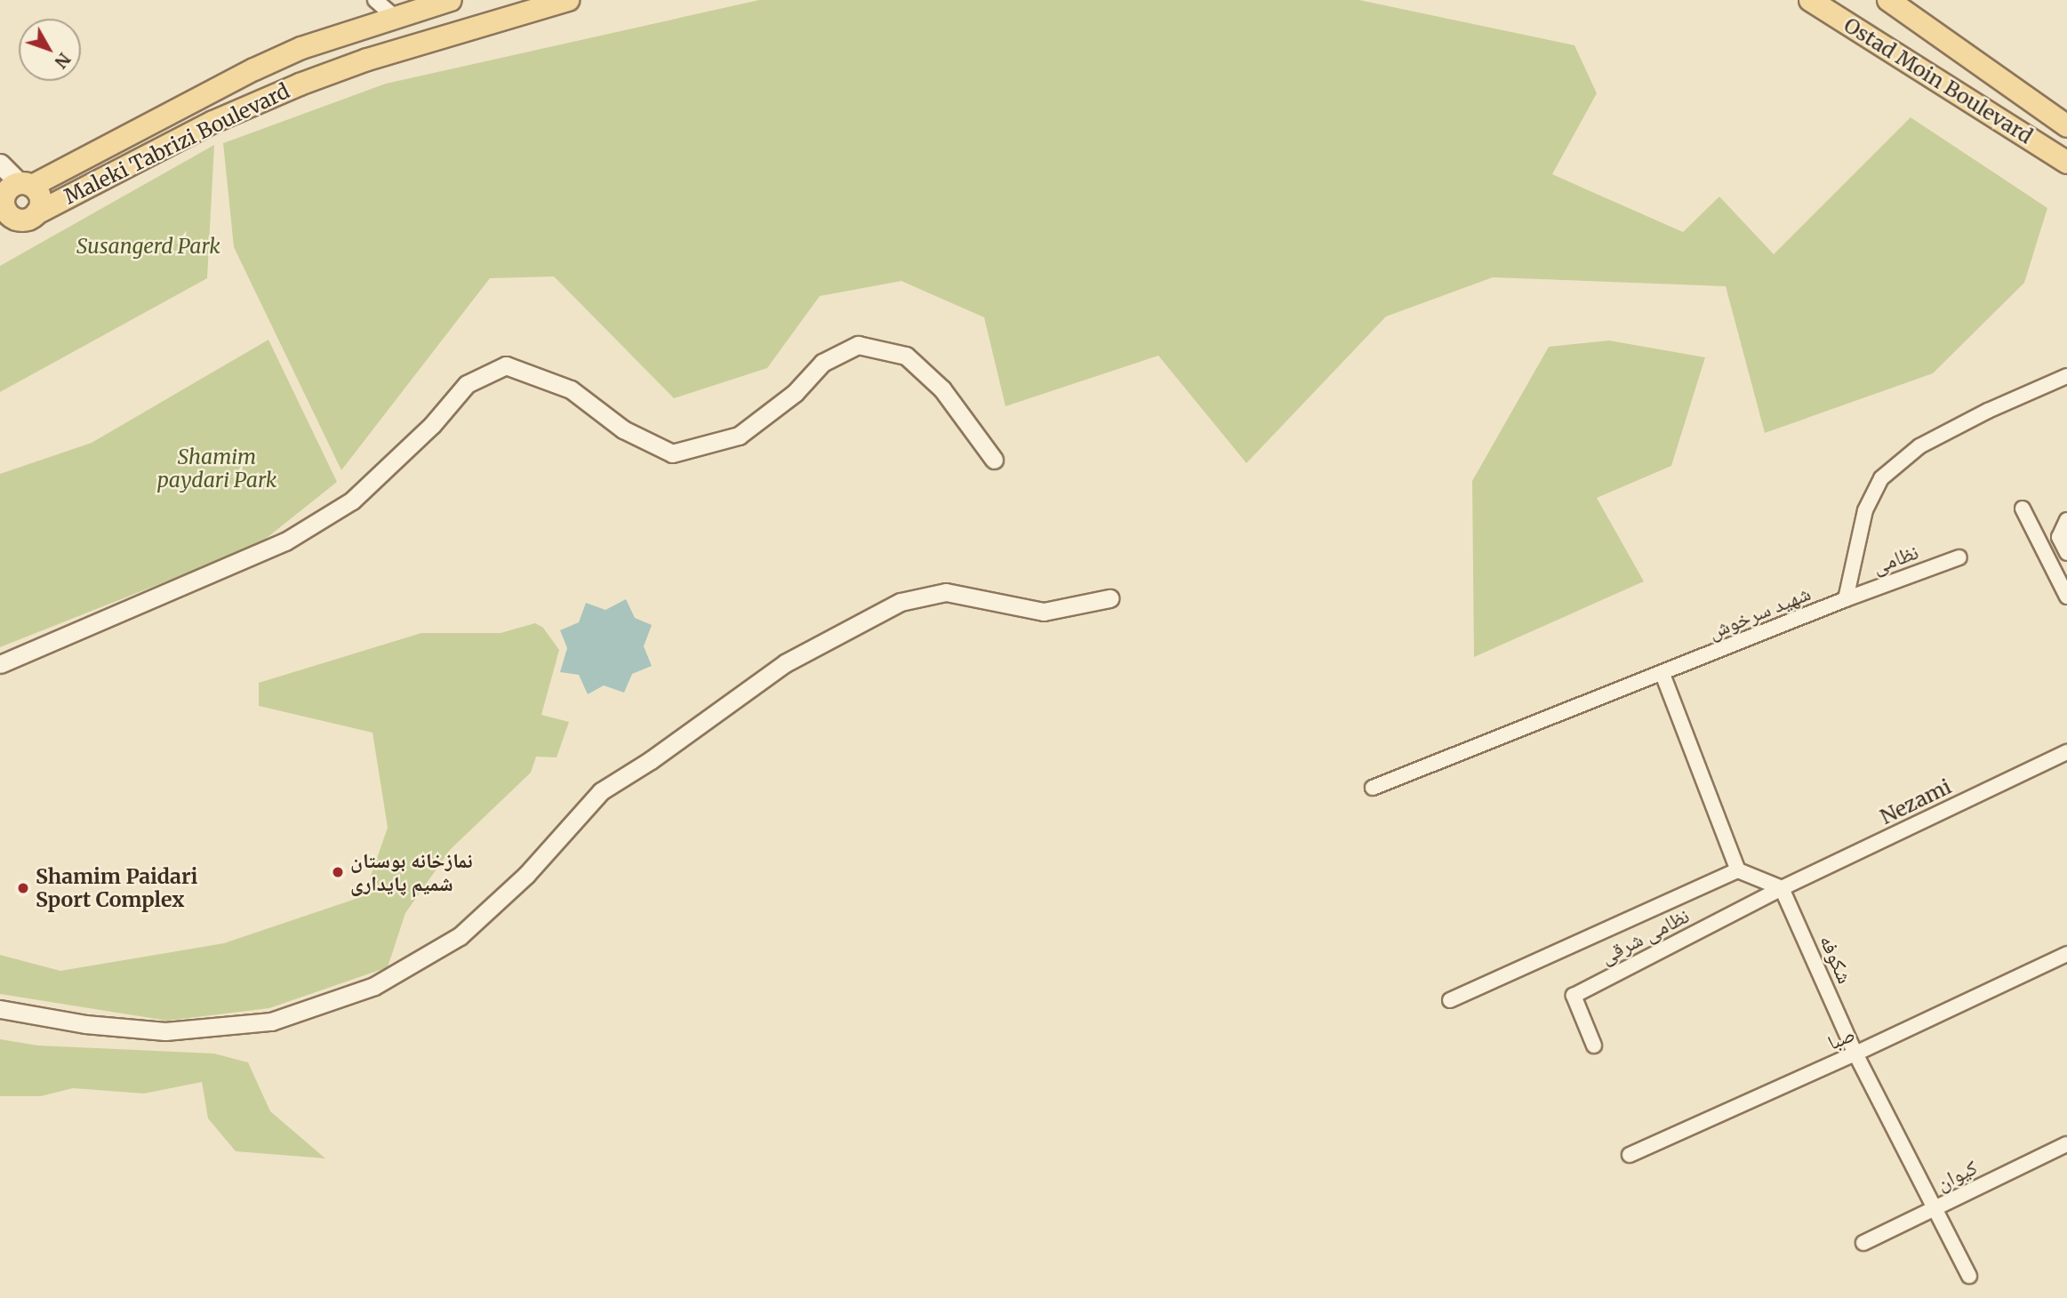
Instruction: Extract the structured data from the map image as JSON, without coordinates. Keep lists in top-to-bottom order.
{
  "streets": {
    "main road": ["Ostad Moin Boulevard", "Maleki Tabrizi Boulevard"],
    "street": [
      "نظامی",
      "شهید سرخوش",
      "Nezami",
      "نظامی شرقی",
      "شکوفه",
      "صبا",
      "کیوان"
    ]
  },
  "crossings": [
    ["نظامی", "شهید سرخوش"],
    ["Nezami", "نظامی شرقی"],
    ["Nezami", "شکوفه"],
    ["نظامی شرقی", "شکوفه"],
    ["شکوفه", "صبا"],
    ["شکوفه", "کیوان"]
  ],
  "parks": ["Susangerd Park", "Shamim paydari Park"],
  "places": ["نمازخانه بوستان شمیم پایداری", "Shamim Paidari Sport Complex"],
  "north": "bottom right"
}
